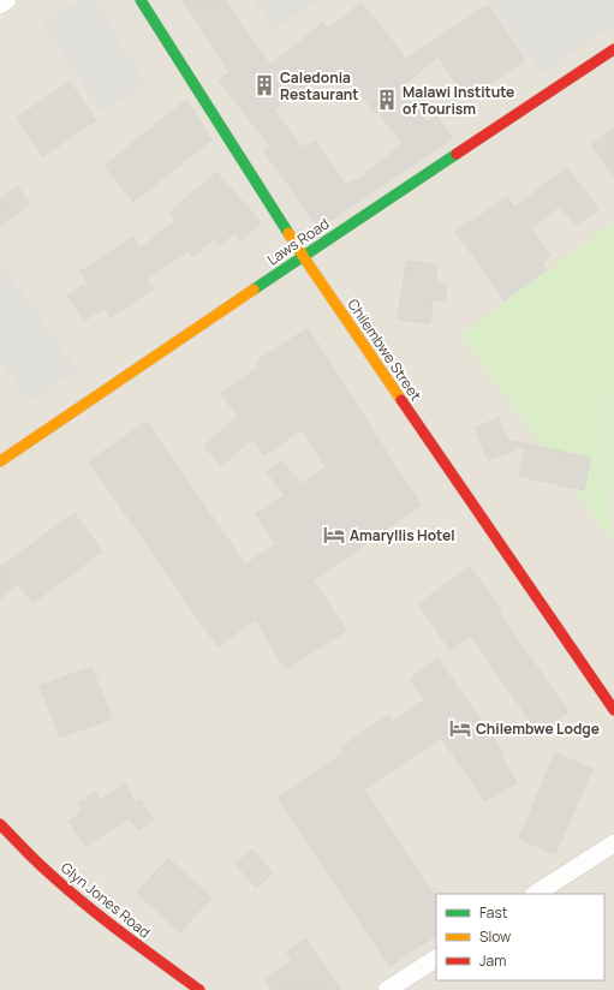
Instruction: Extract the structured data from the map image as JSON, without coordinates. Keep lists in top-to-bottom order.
{
  "streets": {
    "street": ["Laws Road", "Chilembwe Street", "Glyn Jones Road"]
  },
  "crossings": [
    ["Laws Road", "Chilembwe Street"]
  ],
  "places": {
    "building": ["Caledonia Restaurant", "Malawi Institute of Tourism"],
    "hotel": ["Amaryllis Hotel", "Chilembwe Lodge"]
  },
  "legend": ["Fast", "Slow", "Jam"]
}
